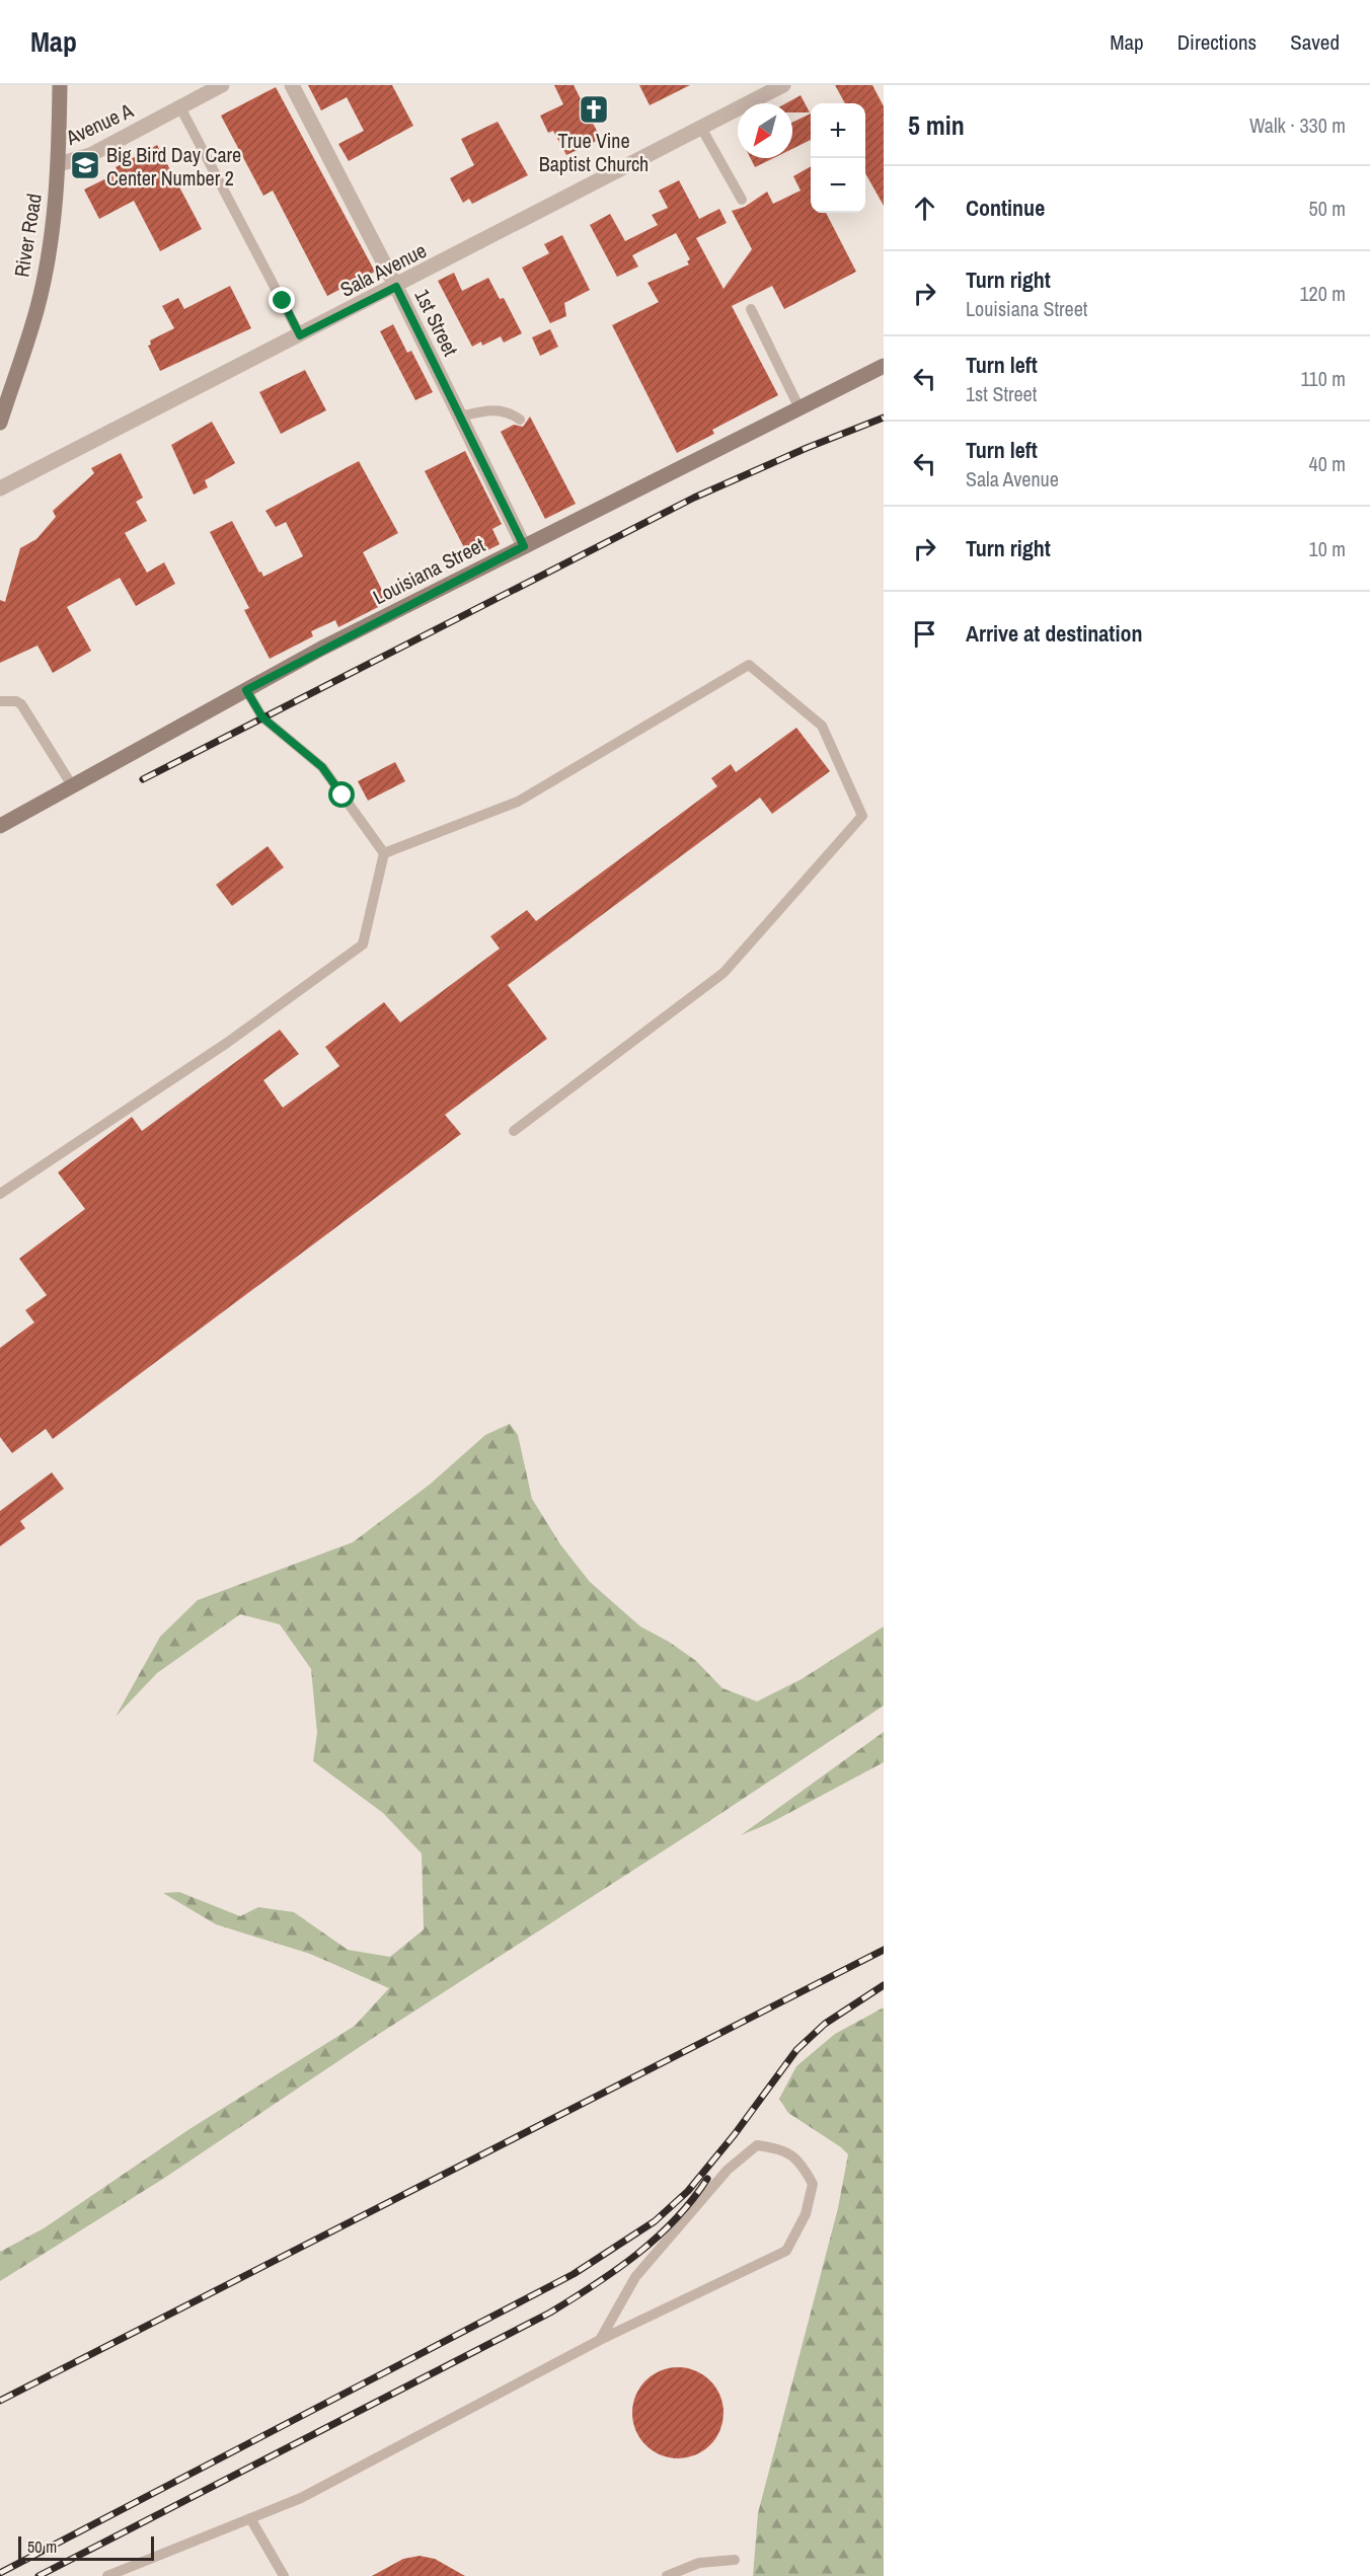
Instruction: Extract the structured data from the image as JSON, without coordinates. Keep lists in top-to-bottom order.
{
  "streets": {
    "main road": ["River Road", "Louisiana Street"],
    "street": ["Avenue A", "Sala Avenue", "1st Street"]
  },
  "crossings": [
    ["Avenue A", "River Road"],
    ["Sala Avenue", "1st Street"],
    ["1st Street", "Louisiana Street"]
  ],
  "places": {
    "church": ["True Vine Baptist Church"],
    "school or university": ["Big Bird Day Care Center Number 2"]
  },
  "scale_bar": "50 m",
  "north": "bottom left",
  "page": {
    "header": "Map",
    "nav": ["Map", "Directions", "Saved"],
    "heading": ["5 min", "Walk · 330 m"],
    "map_buttons": ["+", "−"],
    "list": [
      ["Continue", "50 m"],
      ["Turn right", "Louisiana Street", "120 m"],
      ["Turn left", "1st Street", "110 m"],
      ["Turn left", "Sala Avenue", "40 m"],
      ["Turn right", "10 m"],
      "Arrive at destination"
    ],
    "scale": "50 m"
  }
}
